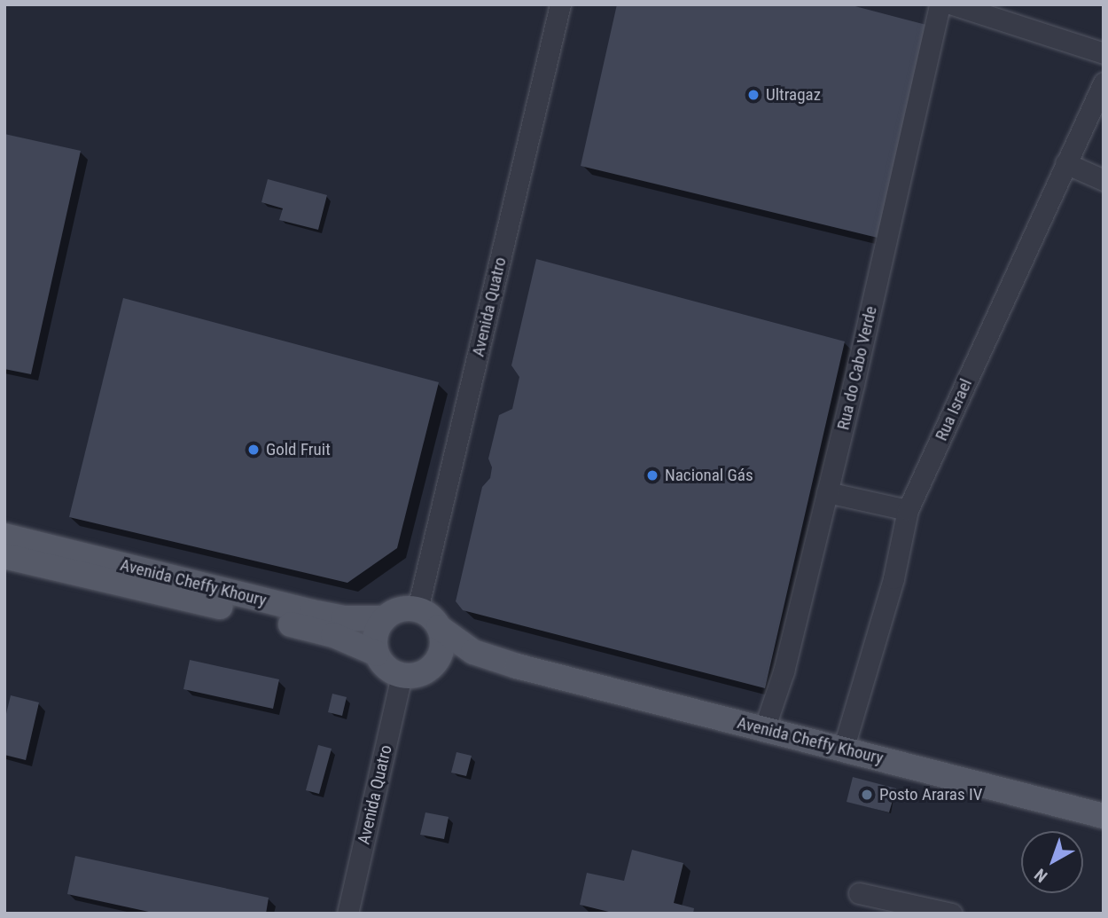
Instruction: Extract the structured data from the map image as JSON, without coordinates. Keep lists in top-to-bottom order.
{
  "streets": {
    "main road": ["Avenida Cheffy Khoury"],
    "street": ["Avenida Quatro", "Rua do Cabo Verde", "Rua Israel"]
  },
  "crossings": [
    ["Avenida Quatro", "Avenida Cheffy Khoury"],
    ["Rua do Cabo Verde", "Avenida Cheffy Khoury"],
    ["Rua Israel", "Avenida Cheffy Khoury"]
  ],
  "places": [
    "Ultragaz",
    "Gold Fruit",
    "Nacional Gás",
    "Posto Araras IV"
  ],
  "north": "bottom left"
}
